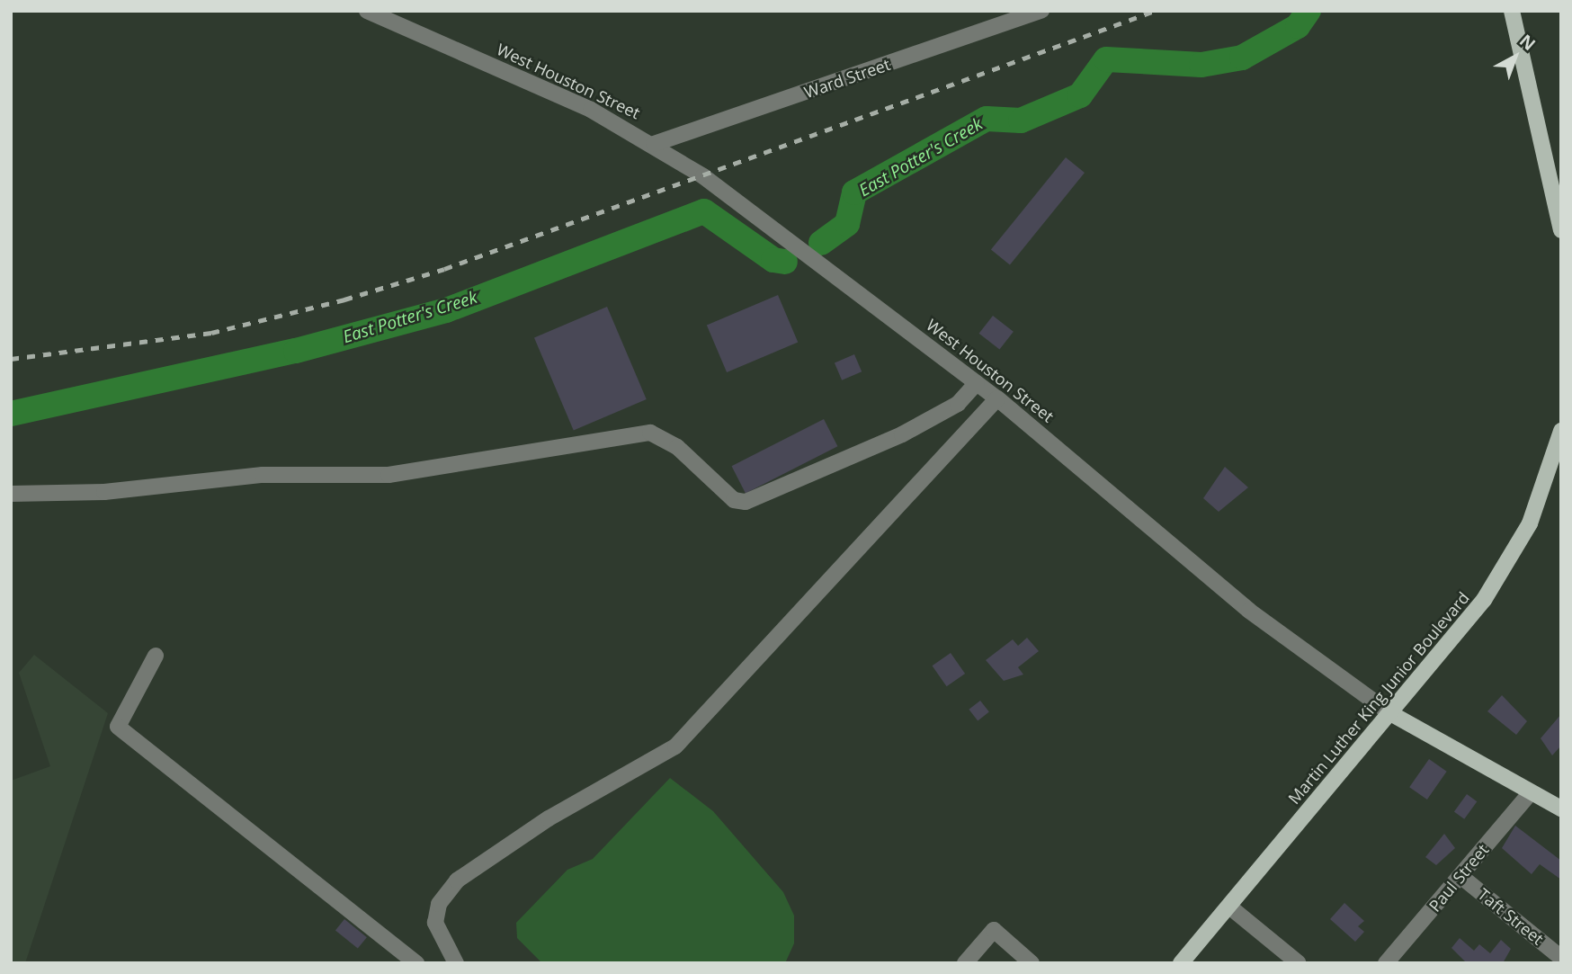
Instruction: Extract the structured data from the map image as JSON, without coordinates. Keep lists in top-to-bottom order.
{
  "streets": {
    "main road": ["West Houston Street", "Martin Luther King Junior Boulevard"],
    "street": ["Ward Street", "Paul Street", "Taft Street"]
  },
  "crossings": [
    ["Ward Street", "West Houston Street"],
    ["West Houston Street", "Martin Luther King Junior Boulevard"],
    ["West Houston Street", "Paul Street"],
    ["Paul Street", "Taft Street"]
  ],
  "water": ["East Potter's Creek"],
  "north": "top right"
}
